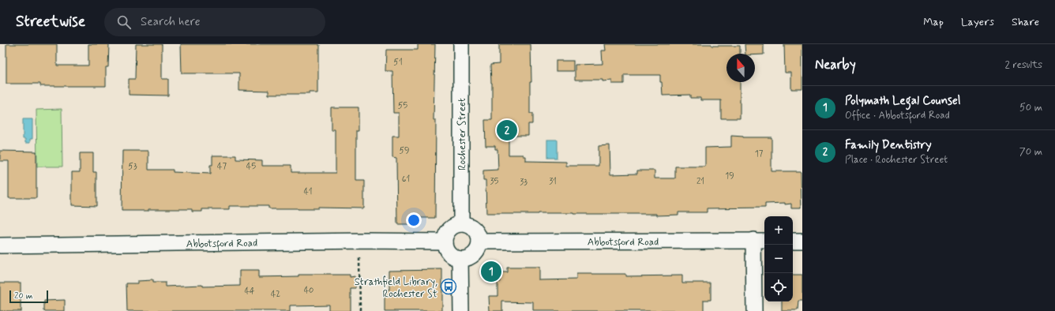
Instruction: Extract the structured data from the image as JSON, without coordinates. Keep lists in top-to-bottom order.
{
  "streets": {
    "street": ["Rochester Street", "Abbotsford Road"]
  },
  "crossings": [
    ["Rochester Street", "Abbotsford Road"]
  ],
  "places": {
    "bus stop": ["Strathfield Library, Rochester St"]
  },
  "house_numbers": [
    "51",
    "55",
    "59",
    "17",
    "53",
    "47",
    "45",
    "19",
    "61",
    "35",
    "31",
    "21",
    "33",
    "41",
    "40",
    "44",
    "42"
  ],
  "scale_bar": "20 m",
  "north": "top",
  "page": {
    "header": "Streetwise",
    "search": "Search here",
    "nav": ["Map", "Layers", "Share"],
    "heading": ["Nearby", "2 results"],
    "list": [
      {
        "mark": "1",
        "name": "Polymath Legal Counsel",
        "note": "Office · Abbotsford Road",
        "value": "50 m"
      },
      {
        "mark": "2",
        "name": "Family Dentistry",
        "note": "Place · Rochester Street",
        "value": "70 m"
      }
    ],
    "pins": ["2", "1"],
    "map_buttons": ["+", "−"],
    "scale": "20 m"
  }
}
